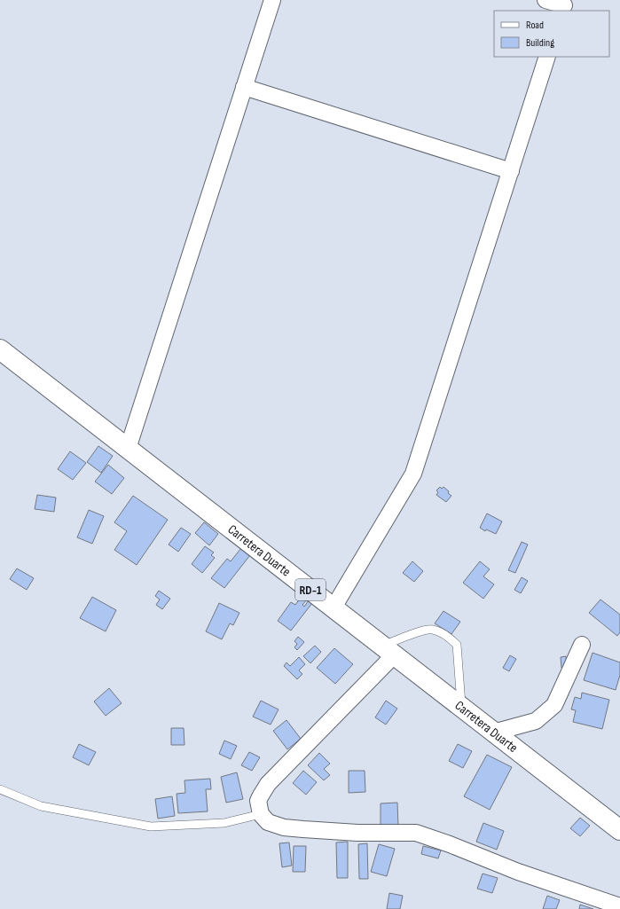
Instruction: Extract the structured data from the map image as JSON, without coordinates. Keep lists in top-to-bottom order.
{
  "streets": {
    "main road": ["Carretera Duarte", "RD-1"]
  },
  "legend": ["Road", "Building"]
}
